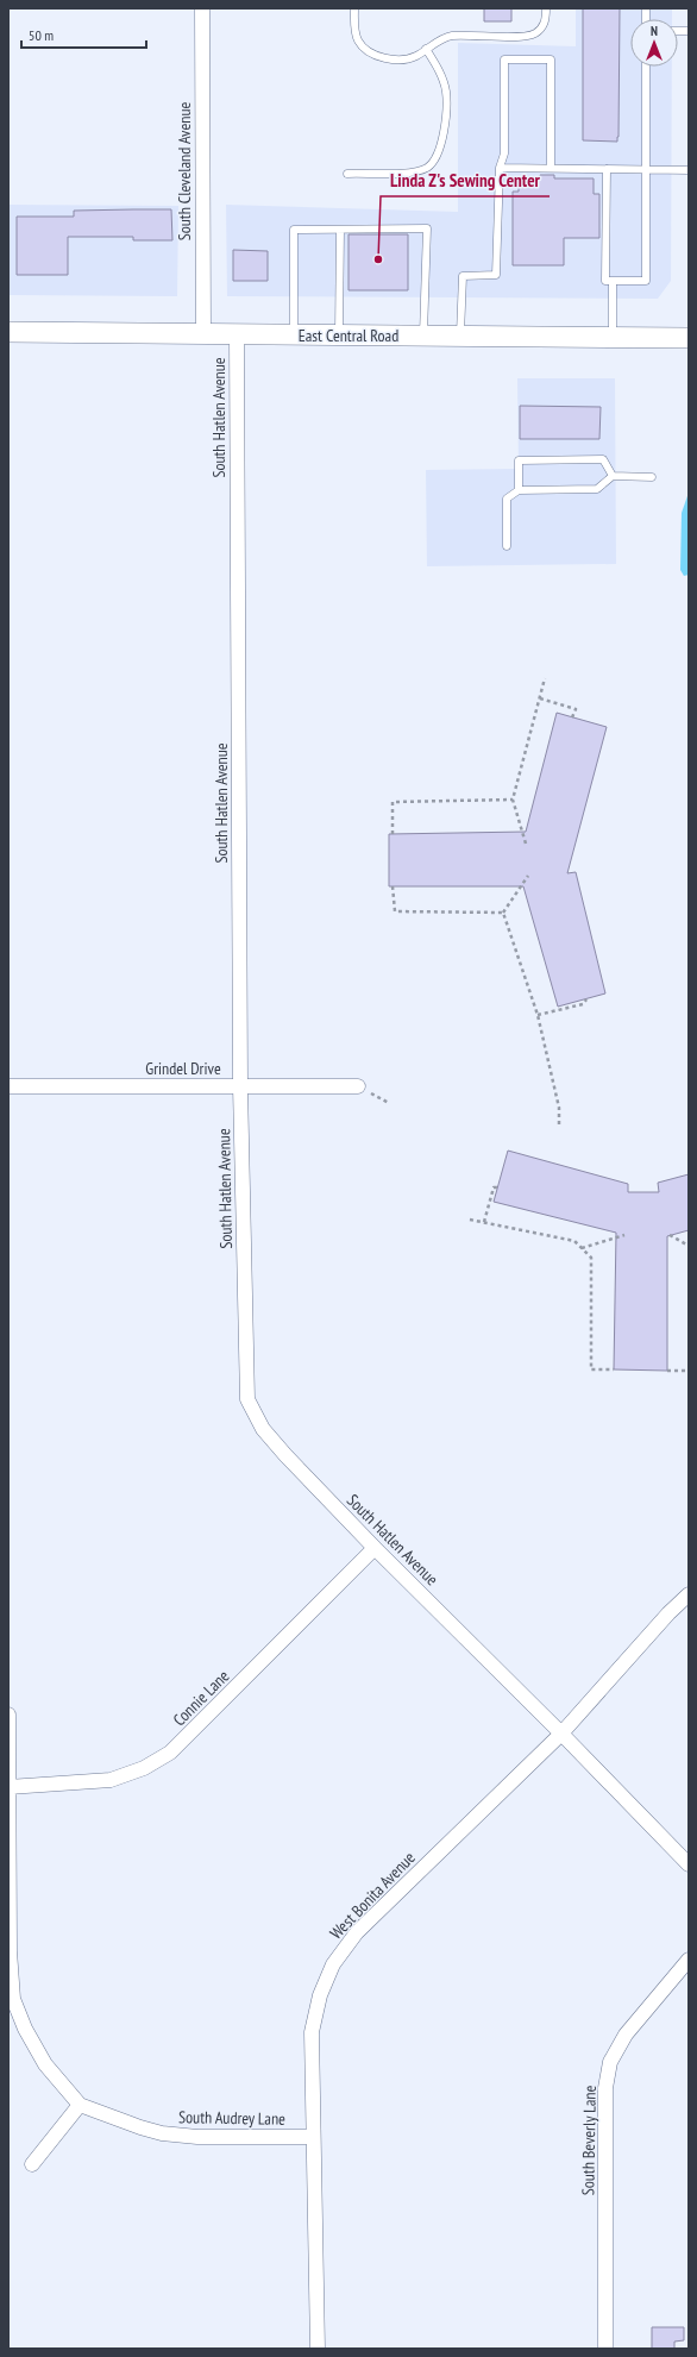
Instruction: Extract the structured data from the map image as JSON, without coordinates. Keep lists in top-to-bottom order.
{
  "streets": {
    "main road": ["East Central Road"],
    "street": [
      "South Cleveland Avenue",
      "South Hatlen Avenue",
      "Grindel Drive",
      "Connie Lane",
      "West Bonita Avenue",
      "South Audrey Lane",
      "South Beverly Lane"
    ]
  },
  "crossings": [
    ["South Cleveland Avenue", "East Central Road"],
    ["East Central Road", "South Hatlen Avenue"],
    ["South Hatlen Avenue", "Grindel Drive"],
    ["South Hatlen Avenue", "Connie Lane"],
    ["South Hatlen Avenue", "West Bonita Avenue"],
    ["Connie Lane", "South Audrey Lane"],
    ["West Bonita Avenue", "South Audrey Lane"]
  ],
  "places": ["Linda Z's Sewing Center"],
  "scale_bar": "50 m",
  "north": "top"
}
